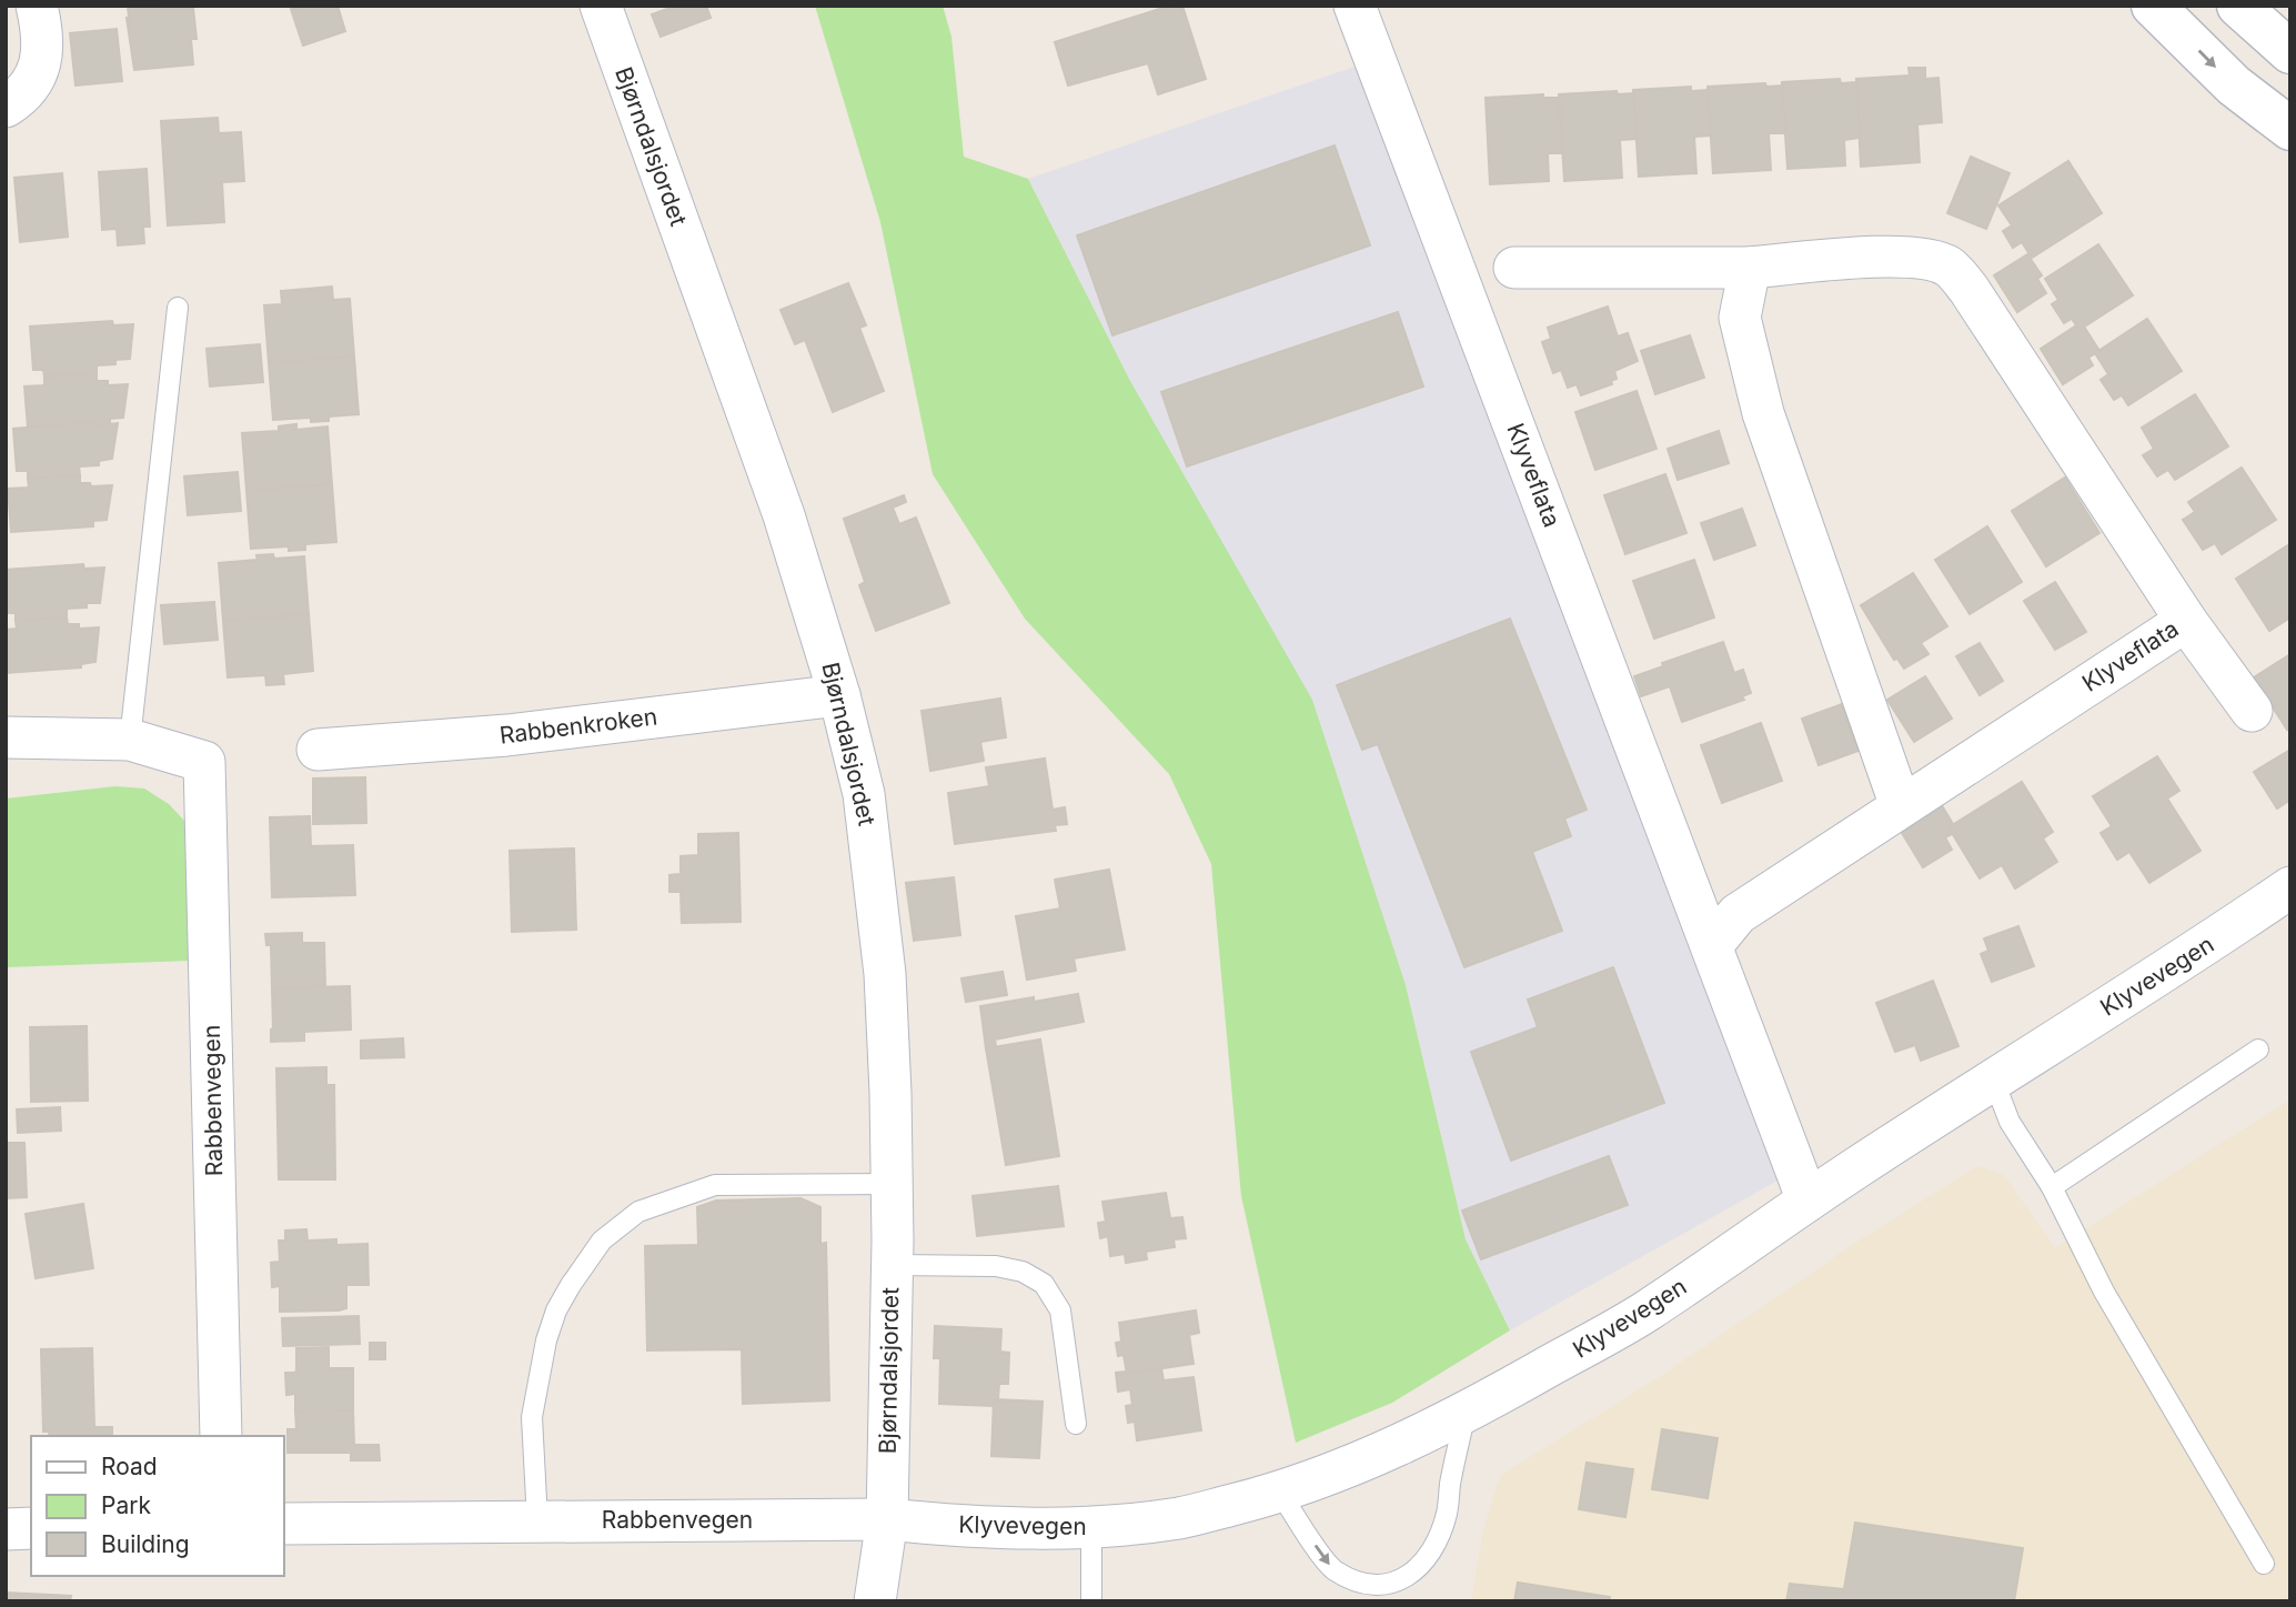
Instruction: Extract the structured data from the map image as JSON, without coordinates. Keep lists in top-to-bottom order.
{
  "streets": {
    "street": [
      "Bjørndalsjordet",
      "Klyveflata",
      "Rabbenkroken",
      "Klyvevegen",
      "Rabbenvegen"
    ]
  },
  "crossings": [
    ["Bjørndalsjordet", "Rabbenkroken"],
    ["Bjørndalsjordet", "Klyvevegen"],
    ["Bjørndalsjordet", "Rabbenvegen"],
    ["Klyveflata", "Klyvevegen"],
    ["Klyvevegen", "Rabbenvegen"]
  ],
  "legend": ["Road", "Park", "Building"]
}
